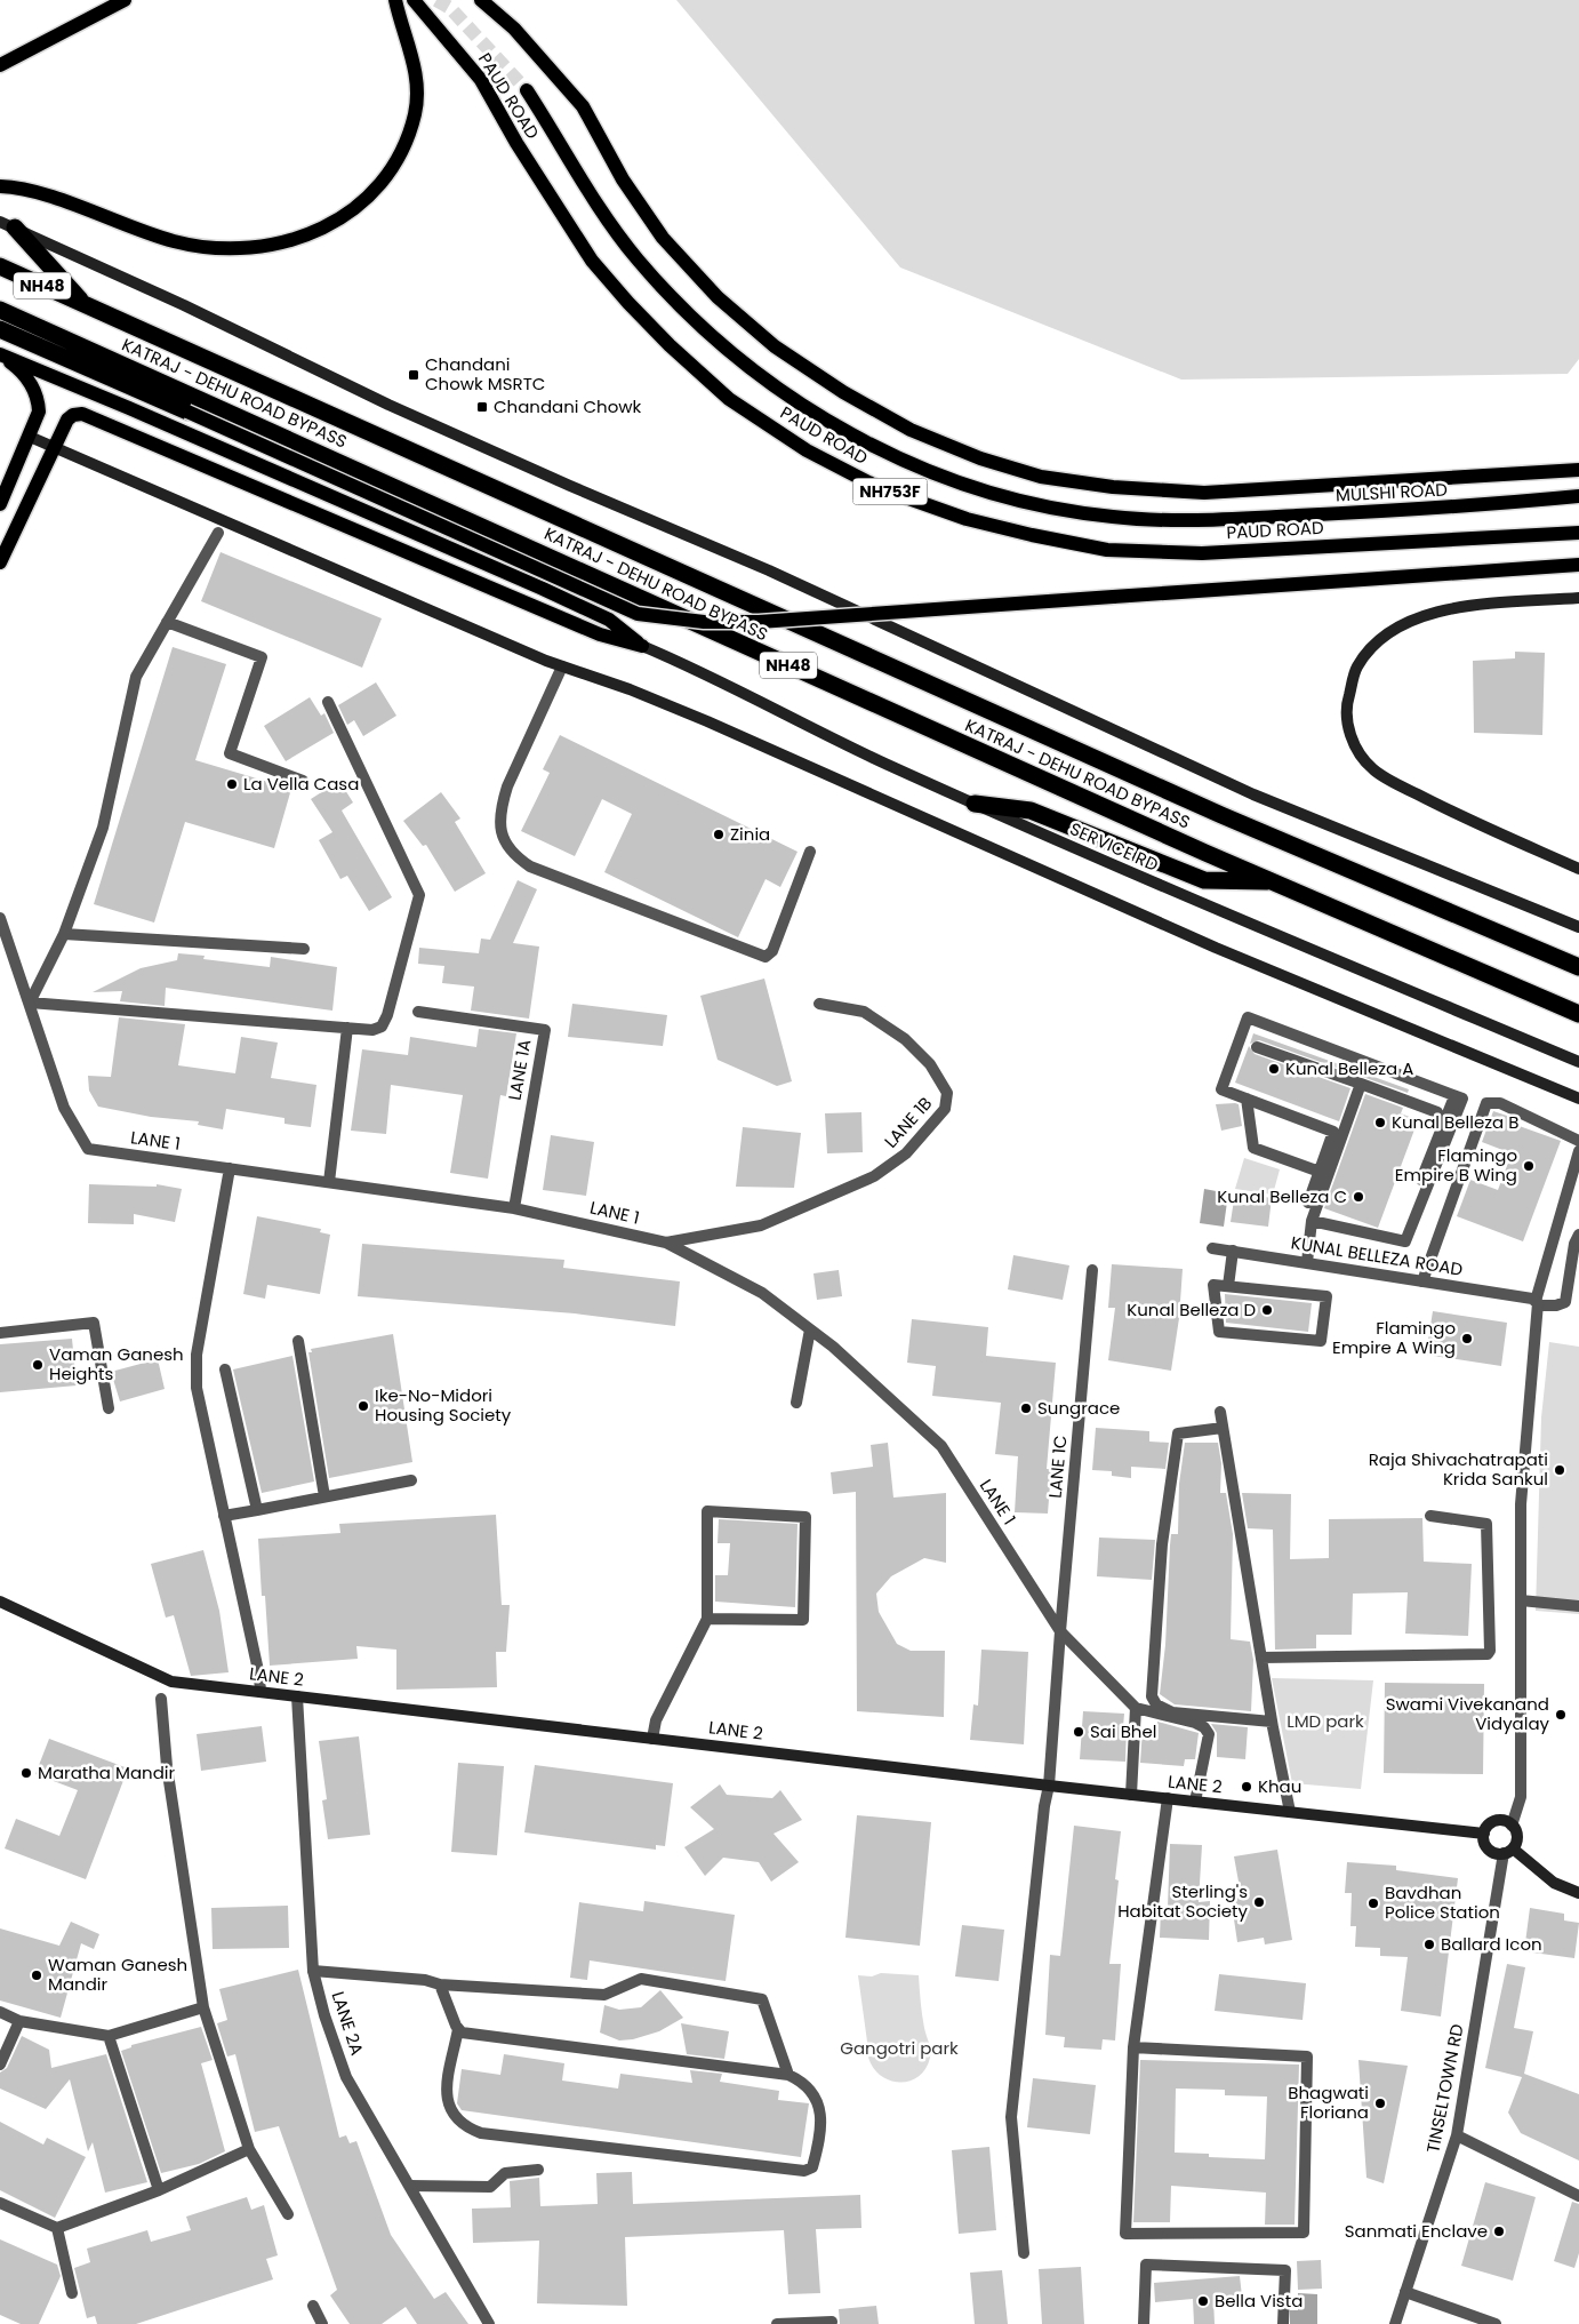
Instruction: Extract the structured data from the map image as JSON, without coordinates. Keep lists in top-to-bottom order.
{
  "streets": {
    "highway": ["NH48", "KATRAJ - DEHU ROAD BYPASS"],
    "main road": ["PAUD ROAD", "NH753F", "MULSHI ROAD"],
    "street": [
      "SERVICE RD",
      "LANE 1A",
      "LANE 1B",
      "LANE 1",
      "KUNAL BELLEZA ROAD",
      "LANE 1C",
      "LANE 2",
      "LANE 2A",
      "TINSELTOWN RD"
    ]
  },
  "crossings": [
    ["LANE 1A", "LANE 1"],
    ["LANE 1B", "LANE 1"],
    ["LANE 1", "LANE 1C"],
    ["LANE 2", "LANE 2A"],
    ["LANE 2", "TINSELTOWN RD"]
  ],
  "parks": ["LMD park", "Gangotri park"],
  "places": {
    "transit": ["Chandani Chowk MSRTC", "Chandani Chowk"],
    "other": [
      "La Vella Casa",
      "Zinia",
      "Kunal Belleza A",
      "Kunal Belleza B",
      "Flamingo Empire B Wing",
      "Kunal Belleza C",
      "Kunal Belleza D",
      "Flamingo Empire A Wing",
      "Vaman Ganesh Heights",
      "Ike-No-Midori Housing Society",
      "Sungrace",
      "Raja Shivachatrapati Krida Sankul",
      "Swami Vivekanand Vidyalay",
      "Sai Bhel",
      "Maratha Mandir",
      "Khau",
      "Sterling's Habitat Society",
      "Bavdhan Police Station",
      "Ballard Icon",
      "Waman Ganesh Mandir",
      "Bhagwati Floriana",
      "Sanmati Enclave",
      "Bella Vista"
    ]
  }
}
